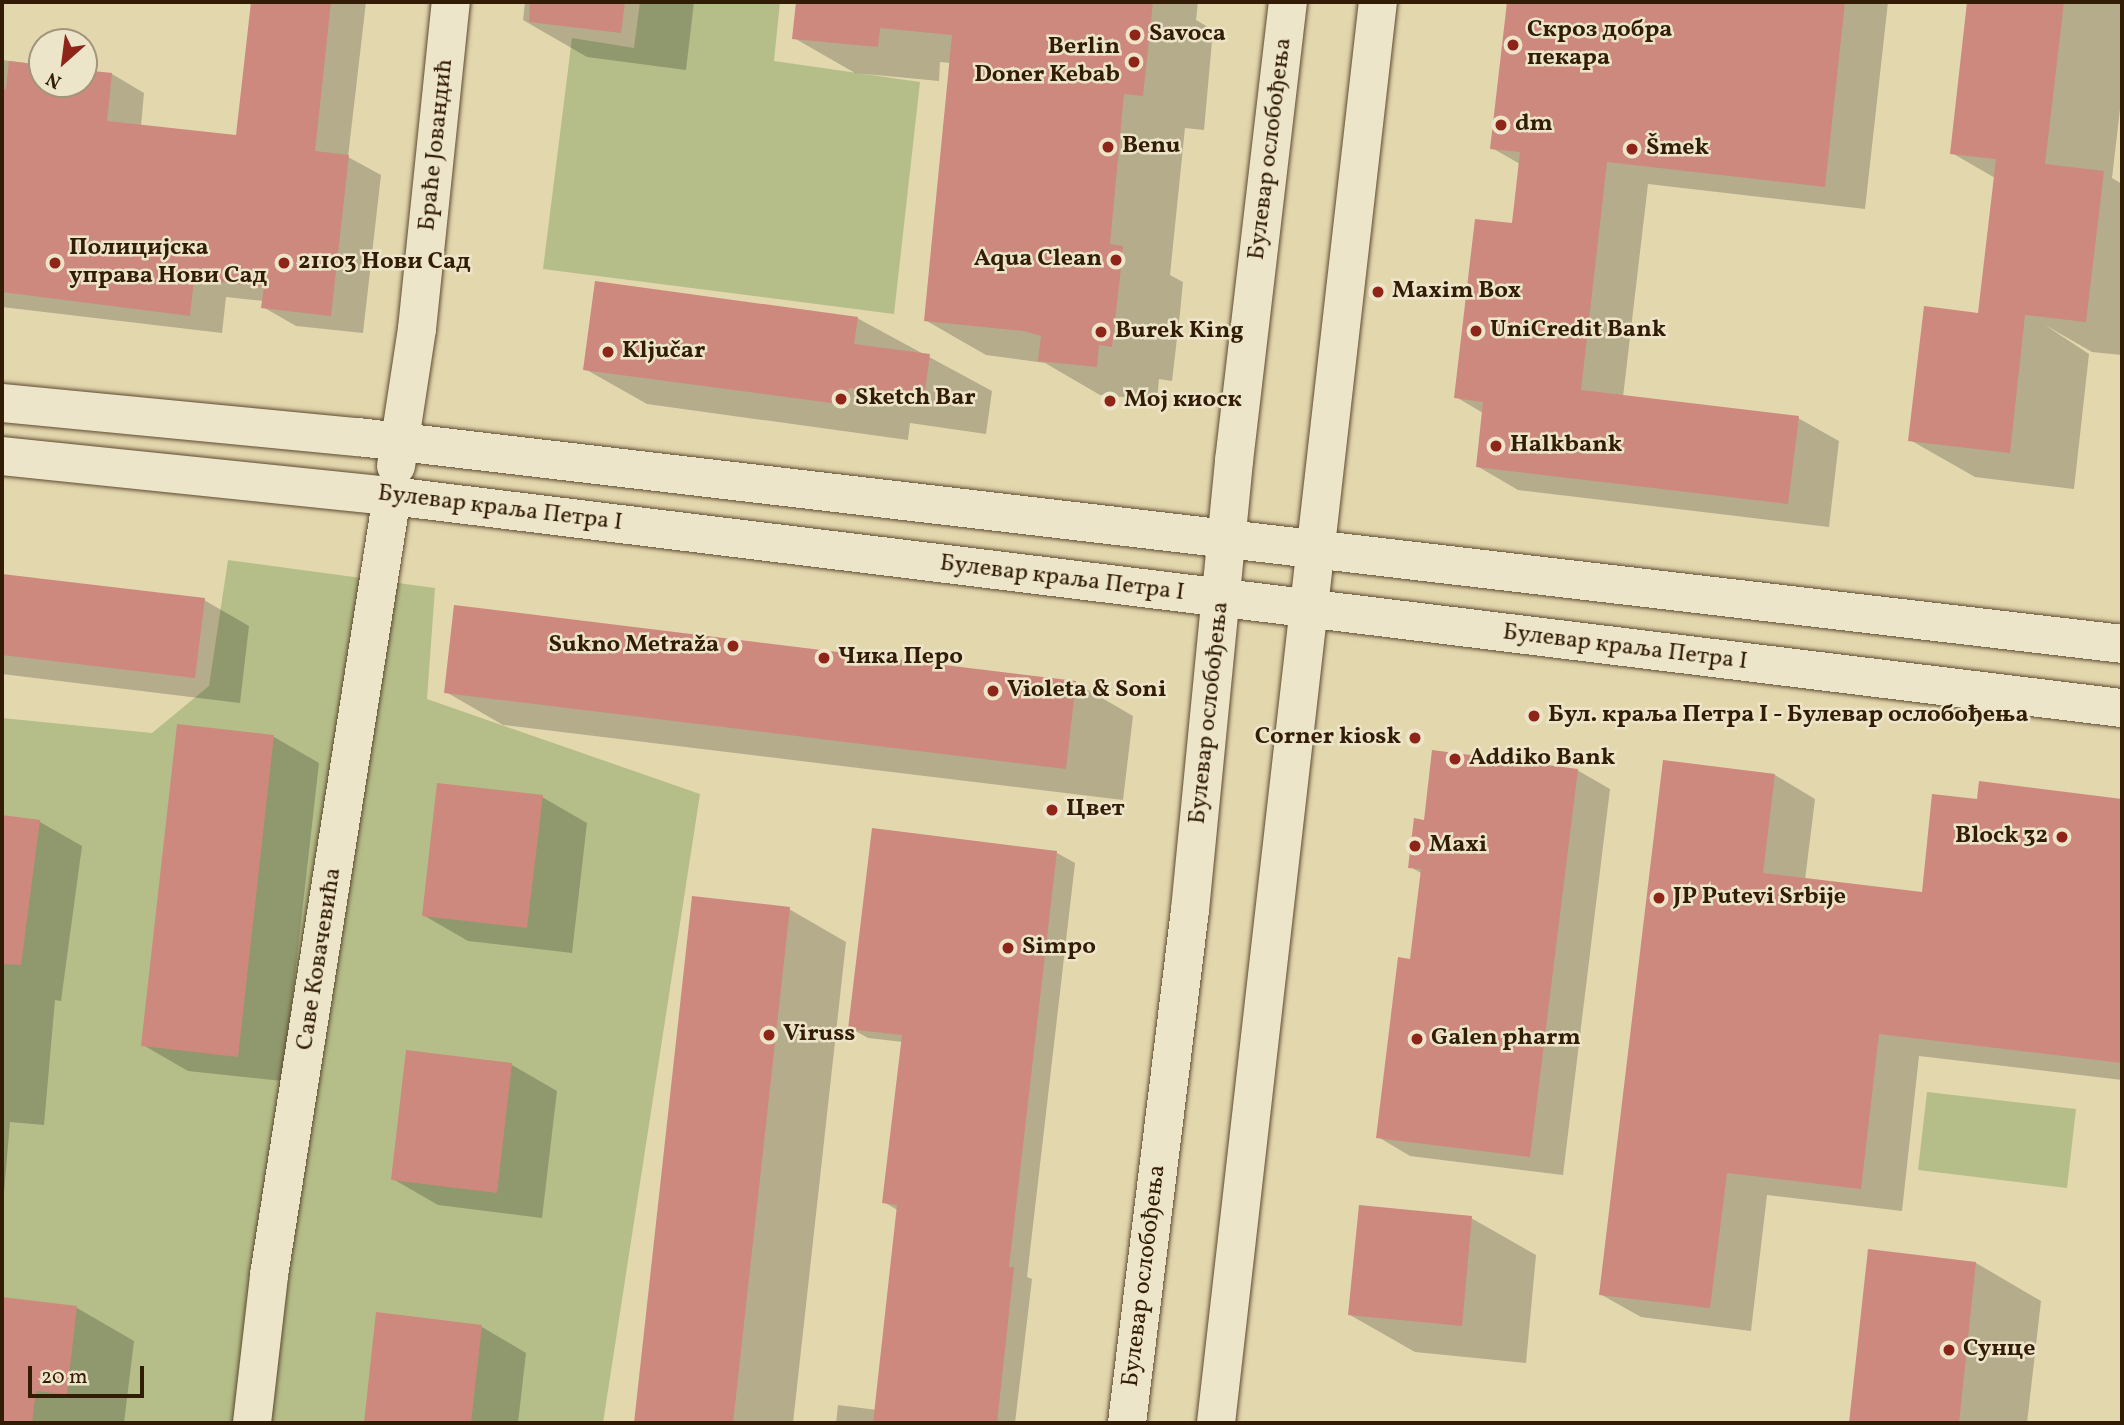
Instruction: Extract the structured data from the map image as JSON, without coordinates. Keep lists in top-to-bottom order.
{
  "streets": {
    "street": [
      "Браће Јовандић",
      "Булевар ослобођења",
      "Булевар краља Петра I",
      "Саве Ковачевића"
    ]
  },
  "crossings": [
    ["Браће Јовандић", "Булевар краља Петра I"],
    ["Браће Јовандић", "Саве Ковачевића"],
    ["Булевар ослобођења", "Булевар краља Петра I"],
    ["Булевар краља Петра I", "Саве Ковачевића"]
  ],
  "places": [
    "Savoca",
    "Скроз добра пекара",
    "Berlin Doner Kebab",
    "dm",
    "Benu",
    "Šmek",
    "Aqua Clean",
    "Полицијска управа Нови Сад",
    "21103 Нови Сад",
    "Maxim Box",
    "UniCredit Bank",
    "Burek King",
    "Ključar",
    "Sketch Bar",
    "Мој киоск",
    "Halkbank",
    "Sukno Metraža",
    "Чика Перо",
    "Violeta & Soni",
    "Бул. краља Петра I - Булевар ослобођења",
    "Corner kiosk",
    "Addiko Bank",
    "Цвет",
    "Block 32",
    "Maxi",
    "JP Putevi Srbije",
    "Simpo",
    "Viruss",
    "Galen pharm",
    "Сунце"
  ],
  "scale_bar": "20 m",
  "north": "bottom left"
}
